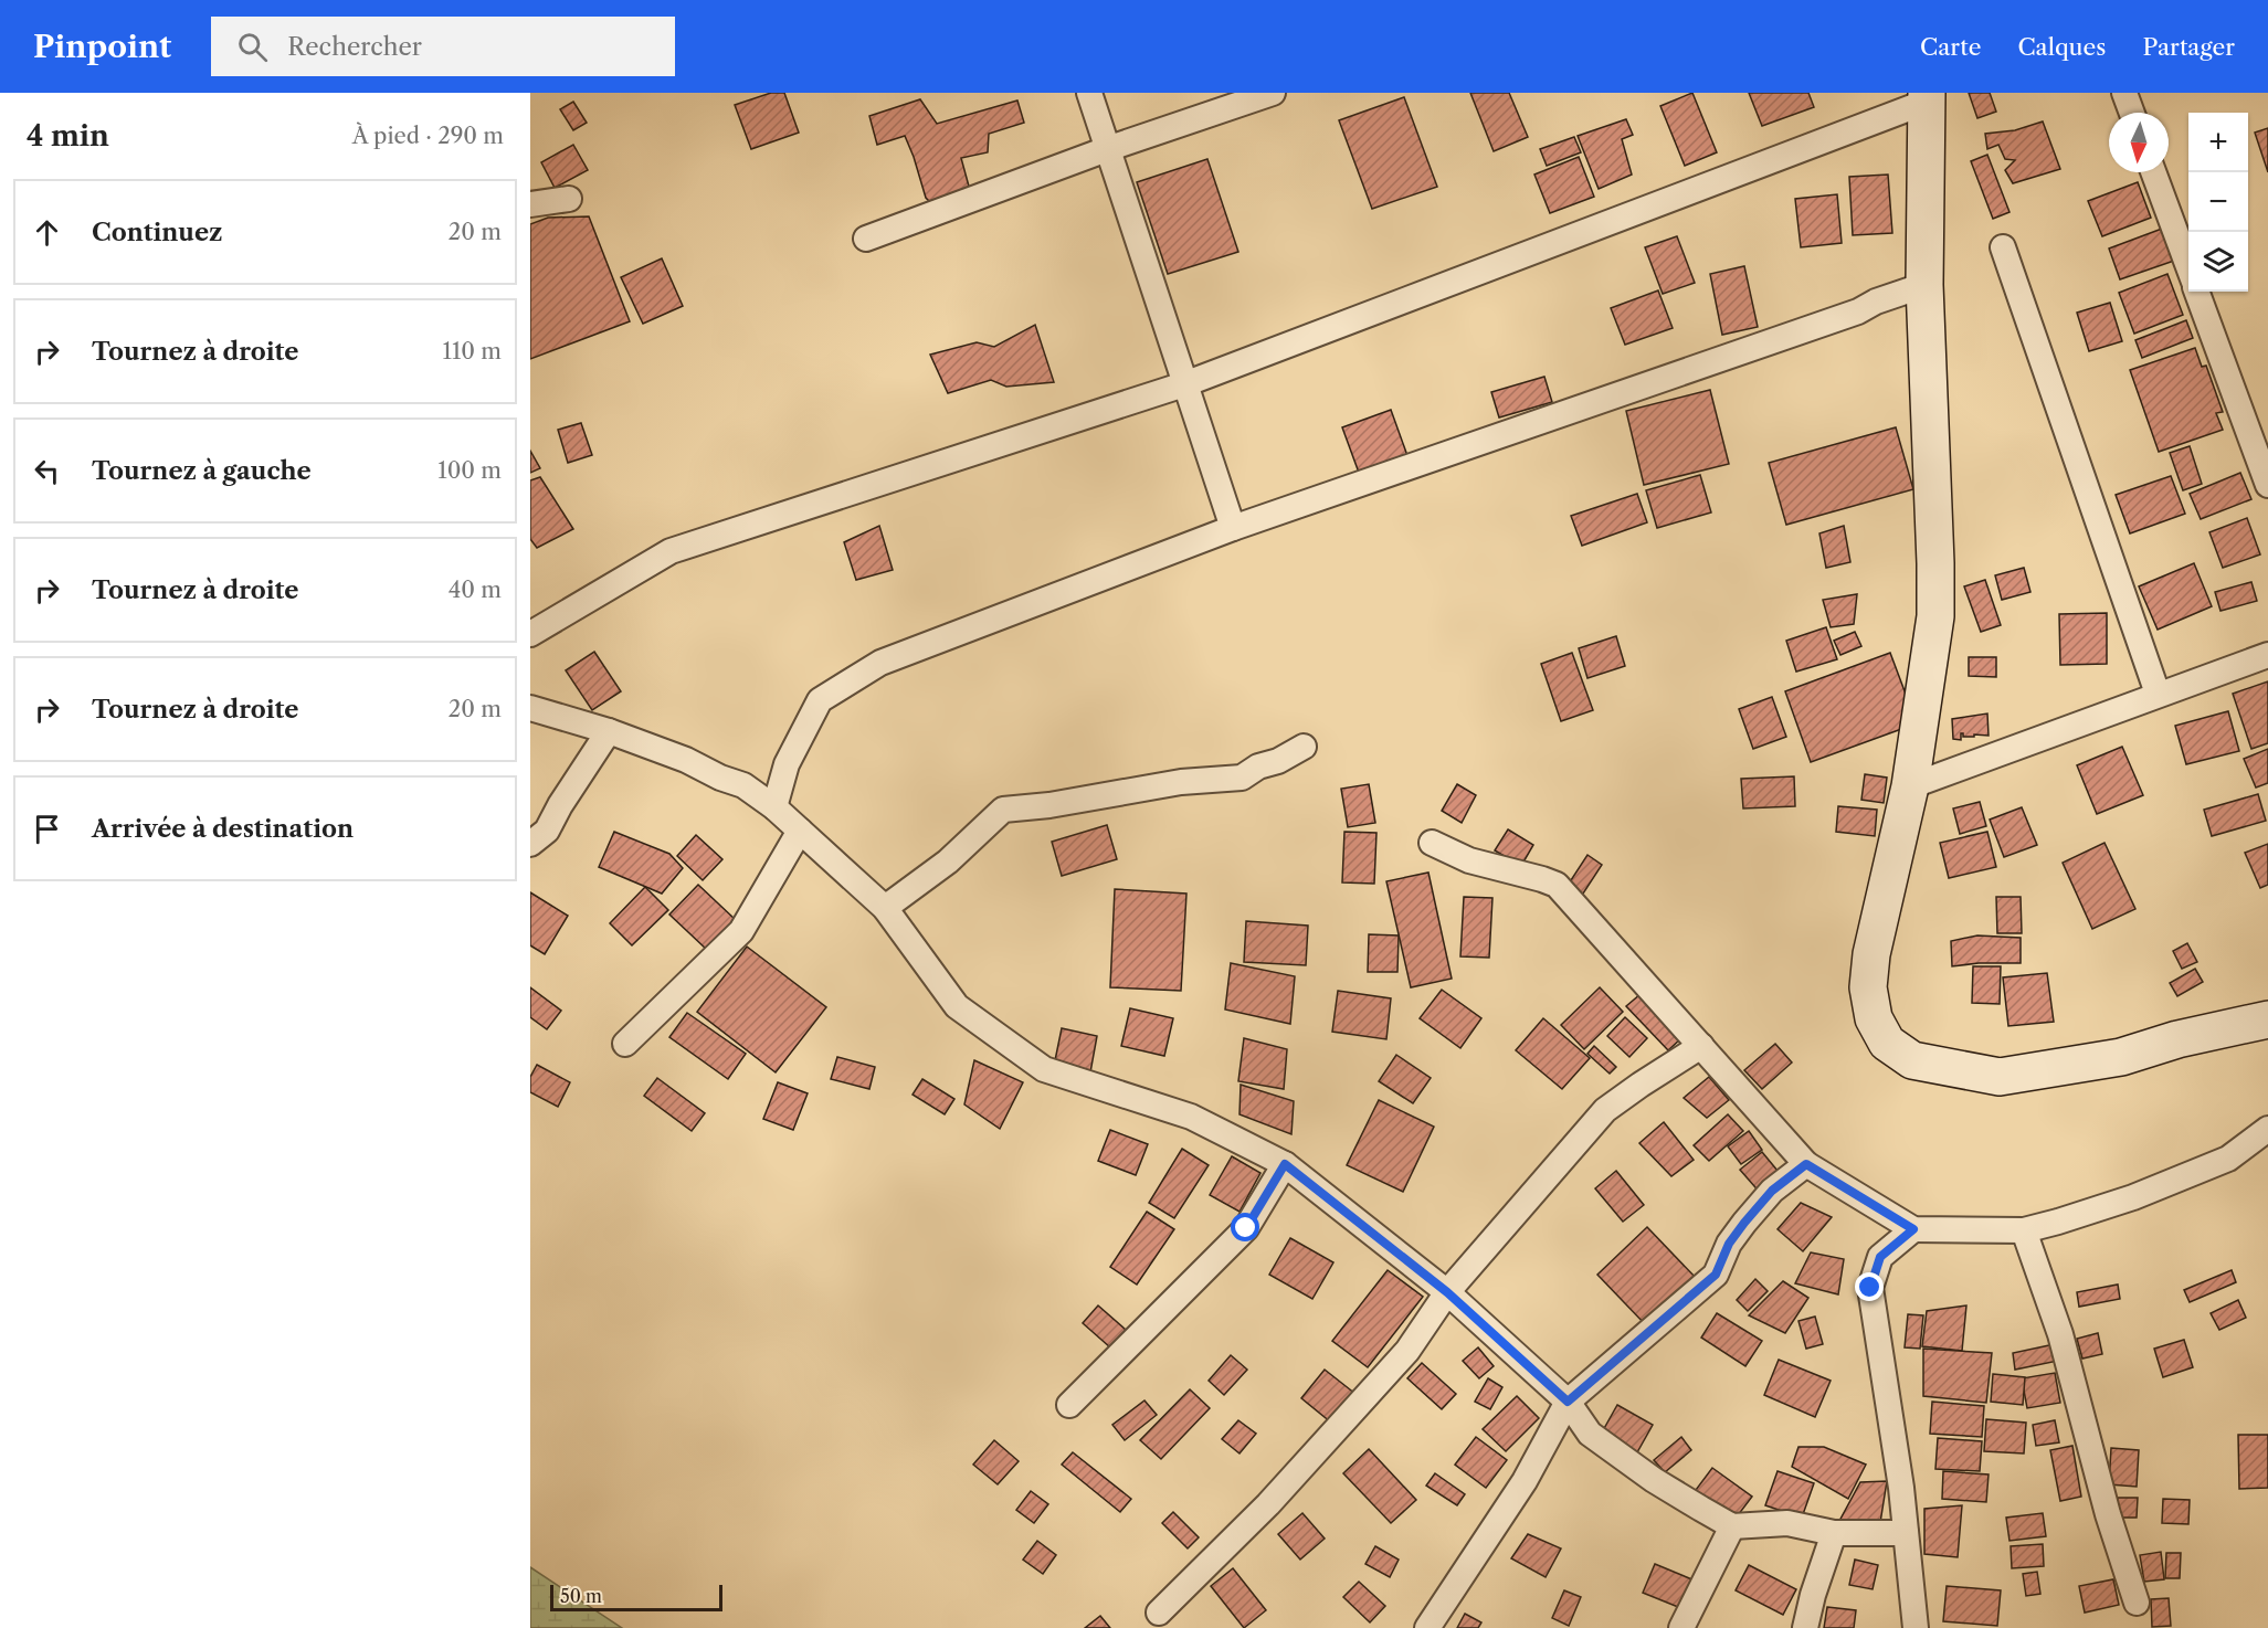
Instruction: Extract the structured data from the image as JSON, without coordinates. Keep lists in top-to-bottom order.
{
  "scale_bar": "50 m",
  "north": "bottom",
  "page": {
    "header": "Pinpoint",
    "search": "Rechercher",
    "nav": ["Carte", "Calques", "Partager"],
    "heading": ["4 min", "À pied · 290 m"],
    "map_buttons": ["+", "−"],
    "list": [
      ["Continuez", "20 m"],
      ["Tournez à droite", "110 m"],
      ["Tournez à gauche", "100 m"],
      ["Tournez à droite", "40 m"],
      ["Tournez à droite", "20 m"],
      "Arrivée à destination"
    ],
    "scale": "50 m"
  }
}
